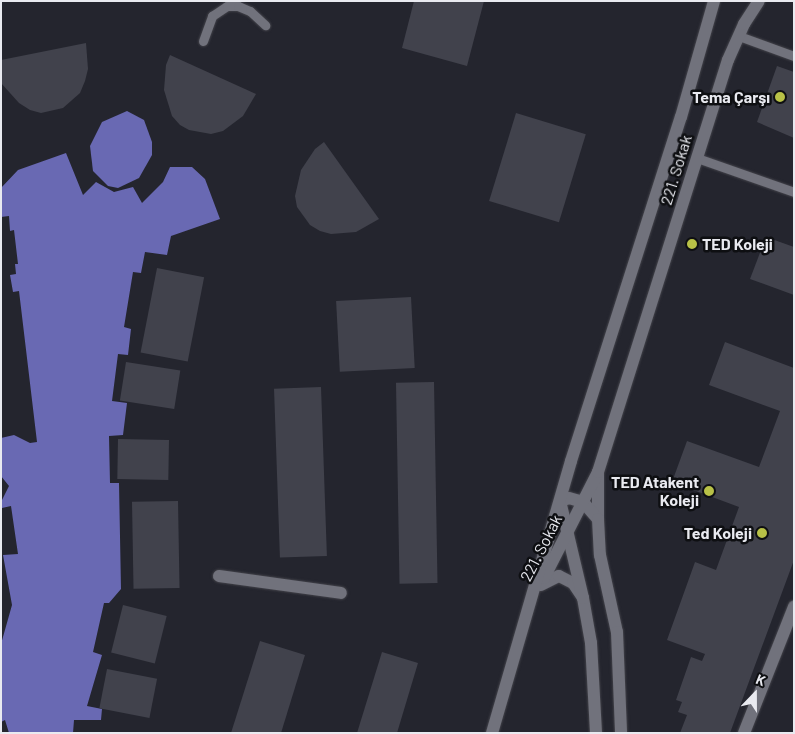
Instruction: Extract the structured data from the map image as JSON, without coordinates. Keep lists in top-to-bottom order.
{
  "streets": {
    "street": ["221. Sokak"]
  },
  "places": [
    "Tema Çarşı",
    "TED Koleji",
    "TED Atakent Koleji",
    "Ted Koleji"
  ],
  "north": "top"
}
